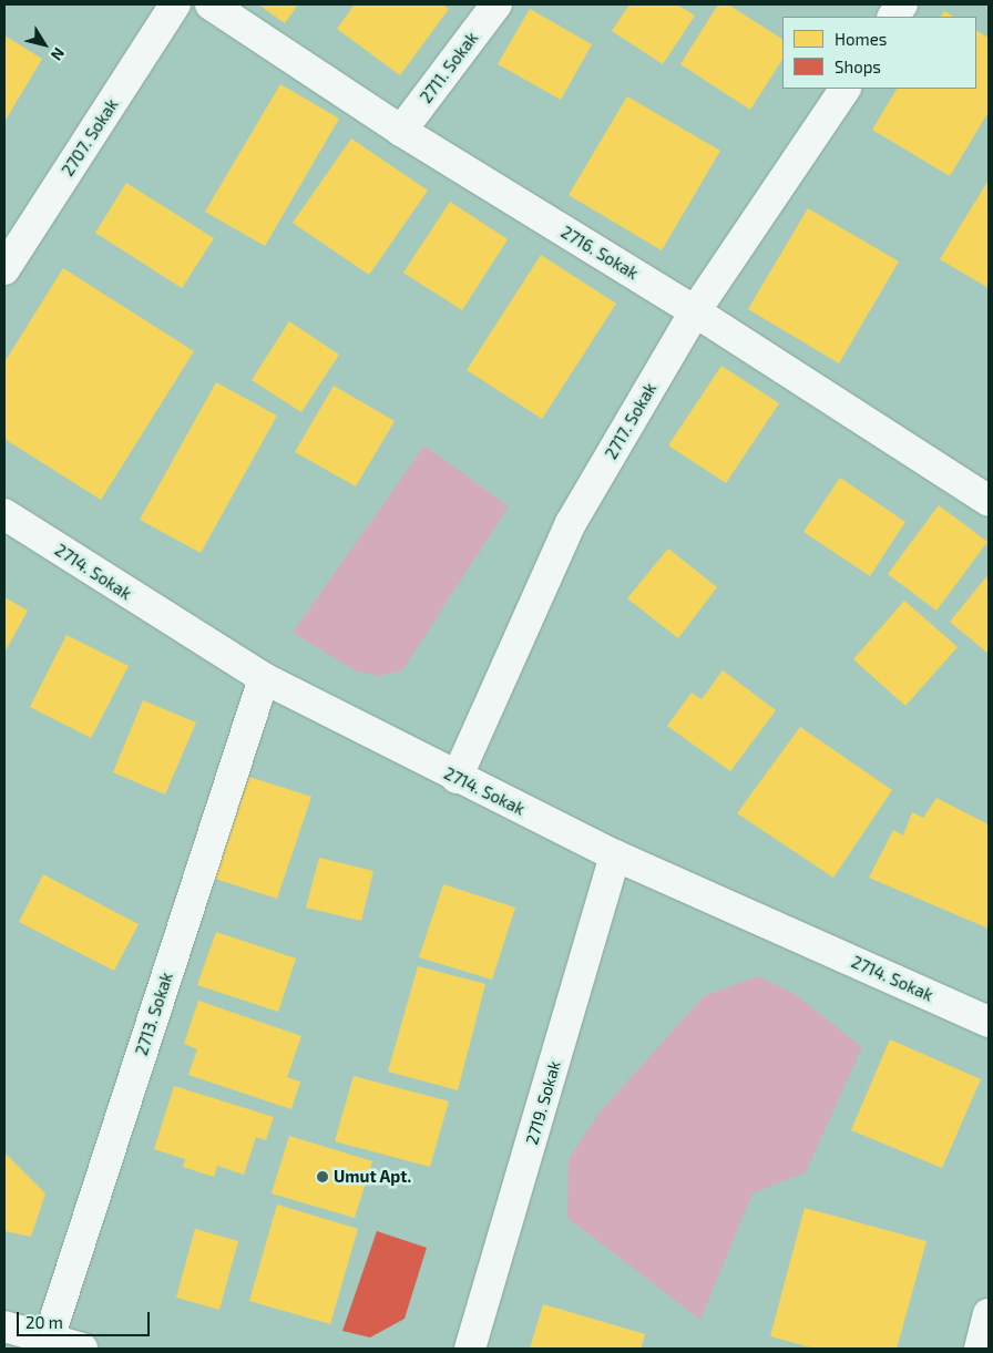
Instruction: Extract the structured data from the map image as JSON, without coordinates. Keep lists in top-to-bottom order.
{
  "streets": {
    "street": [
      "2711. Sokak",
      "2707. Sokak",
      "2716. Sokak",
      "2717. Sokak",
      "2714. Sokak",
      "2713. Sokak",
      "2719. Sokak"
    ]
  },
  "crossings": [
    ["2711. Sokak", "2716. Sokak"],
    ["2716. Sokak", "2717. Sokak"],
    ["2717. Sokak", "2714. Sokak"],
    ["2714. Sokak", "2713. Sokak"],
    ["2714. Sokak", "2719. Sokak"]
  ],
  "places": ["Umut Apt."],
  "legend": ["Homes", "Shops"],
  "scale_bar": "20 m",
  "north": "bottom right"
}
